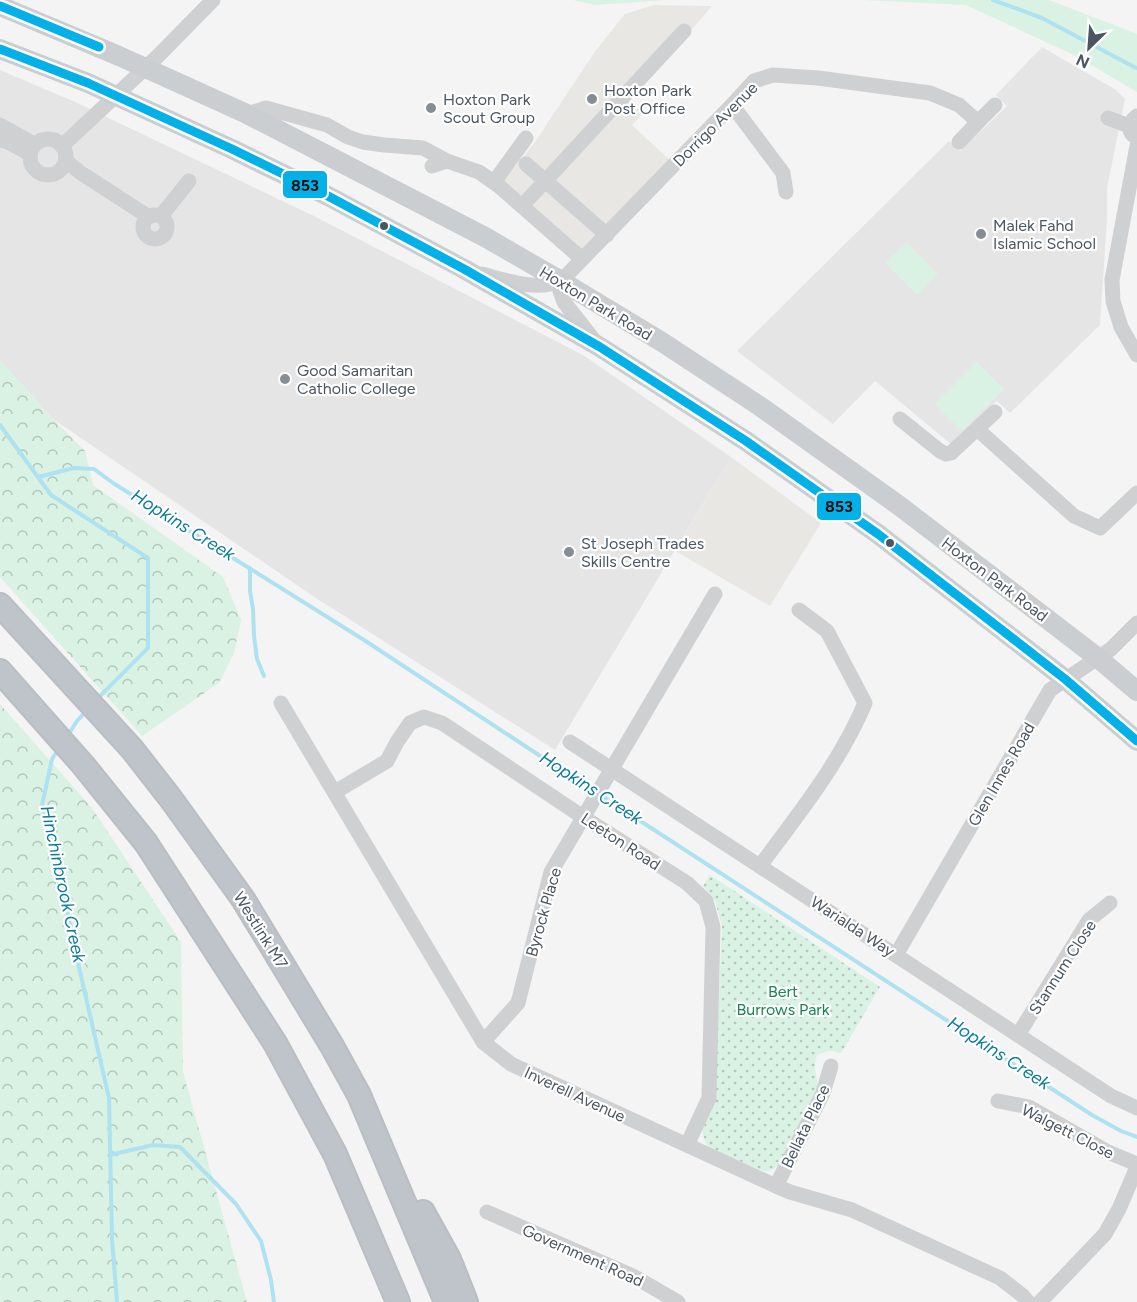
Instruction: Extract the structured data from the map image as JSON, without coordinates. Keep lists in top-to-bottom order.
{
  "streets": {
    "highway": ["Westlink M7"],
    "main road": ["Hoxton Park Road"],
    "street": [
      "Dorrigo Avenue",
      "Glen Innes Road",
      "Leeton Road",
      "Byrock Place",
      "Warialda Way",
      "Stannum Close",
      "Inverell Avenue",
      "Bellata Place",
      "Walgett Close",
      "Government Road"
    ]
  },
  "crossings": [
    ["Dorrigo Avenue", "Hoxton Park Road"],
    ["Hoxton Park Road", "Glen Innes Road"],
    ["Glen Innes Road", "Warialda Way"],
    ["Leeton Road", "Byrock Place"],
    ["Leeton Road", "Inverell Avenue"],
    ["Byrock Place", "Warialda Way"],
    ["Byrock Place", "Inverell Avenue"],
    ["Warialda Way", "Stannum Close"],
    ["Inverell Avenue", "Bellata Place"]
  ],
  "water": ["Hopkins Creek", "Hinchinbrook Creek"],
  "parks": ["Bert Burrows Park"],
  "places": [
    "Hoxton Park Post Office",
    "Hoxton Park Scout Group",
    "Malek Fahd Islamic School",
    "Good Samaritan Catholic College",
    "St Joseph Trades Skills Centre"
  ],
  "lines": ["transit line 853"],
  "north": "bottom left"
}
